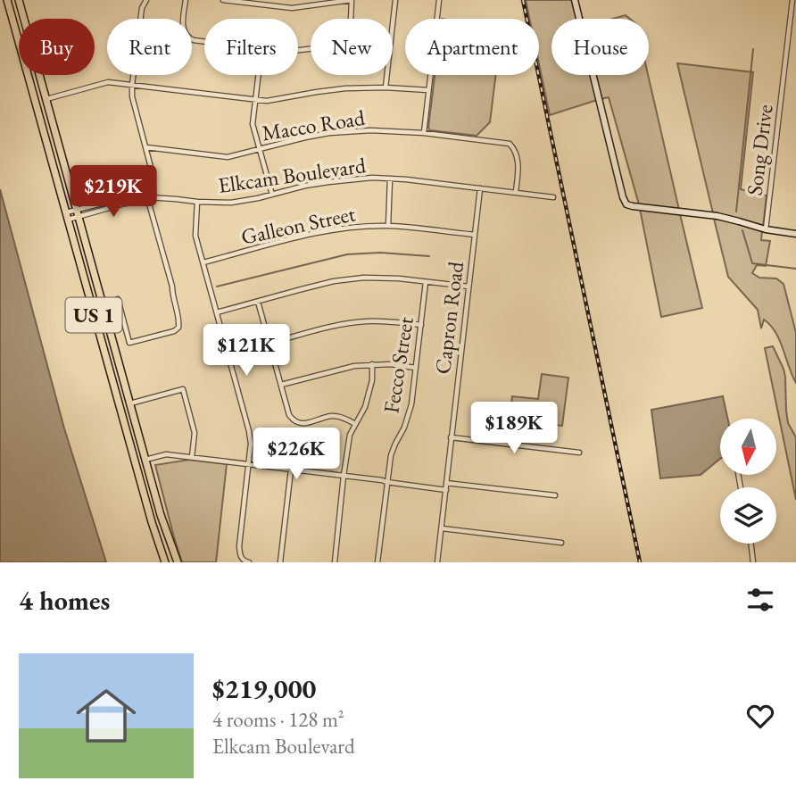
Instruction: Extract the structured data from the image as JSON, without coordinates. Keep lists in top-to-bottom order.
{
  "streets": {
    "main road": ["US 1"],
    "street": [
      "Macco Road",
      "Song Drive",
      "Elkcam Boulevard",
      "Galleon Street",
      "Capron Road",
      "Fecco Street"
    ]
  },
  "crossings": [
    ["Macco Road", "Elkcam Boulevard"],
    ["Elkcam Boulevard", "US 1"],
    ["Elkcam Boulevard", "Capron Road"],
    ["Galleon Street", "Capron Road"]
  ],
  "north": "bottom",
  "page": {
    "chip": [
      "Buy",
      "Rent",
      "Filters",
      "New",
      "Apartment",
      "House"
    ],
    "price": [
      "$219K",
      "$121K",
      "$189K",
      "$226K"
    ],
    "heading": "4 homes",
    "list": [
      {
        "name": "$219,000",
        "note": "4 rooms · 128 m² · Elkcam Boulevard"
      }
    ]
  }
}
